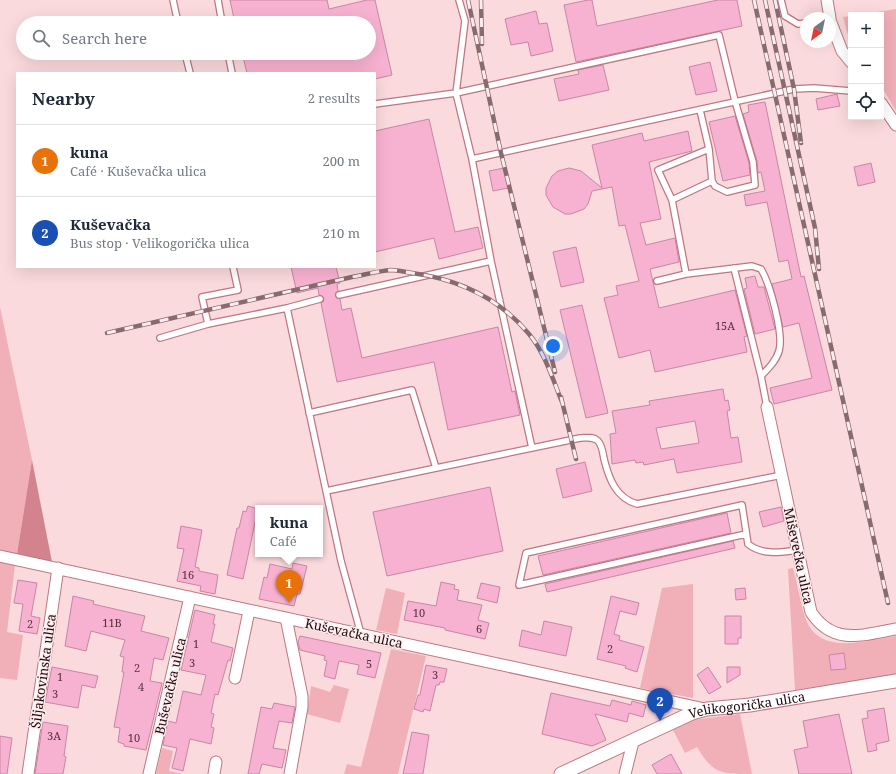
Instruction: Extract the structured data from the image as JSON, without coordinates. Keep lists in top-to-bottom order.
{
  "streets": {
    "street": [
      "Miševečka ulica",
      "Kuševačka ulica",
      "Šiljakovinska ulica",
      "Buševačka ulica",
      "Velikogorička ulica"
    ]
  },
  "crossings": [
    ["Kuševačka ulica", "Šiljakovinska ulica"],
    ["Kuševačka ulica", "Buševačka ulica"],
    ["Kuševačka ulica", "Velikogorička ulica"]
  ],
  "house_numbers": [
    "15A",
    "16",
    "10",
    "11B",
    "2",
    "6",
    "1",
    "2",
    "3",
    "5",
    "2",
    "3",
    "1",
    "4",
    "3",
    "3A",
    "10"
  ],
  "north": "bottom left",
  "page": {
    "map_buttons": ["+", "−"],
    "search": "Search here",
    "heading": ["Nearby", "2 results"],
    "list": [
      {
        "mark": "1",
        "name": "kuna",
        "note": "Café · Kuševačka ulica",
        "value": "200 m"
      },
      {
        "mark": "2",
        "name": "Kuševačka",
        "note": "Bus stop · Velikogorička ulica",
        "value": "210 m"
      }
    ],
    "popup": ["kuna", "Café"],
    "pins": ["1", "2"]
  }
}
